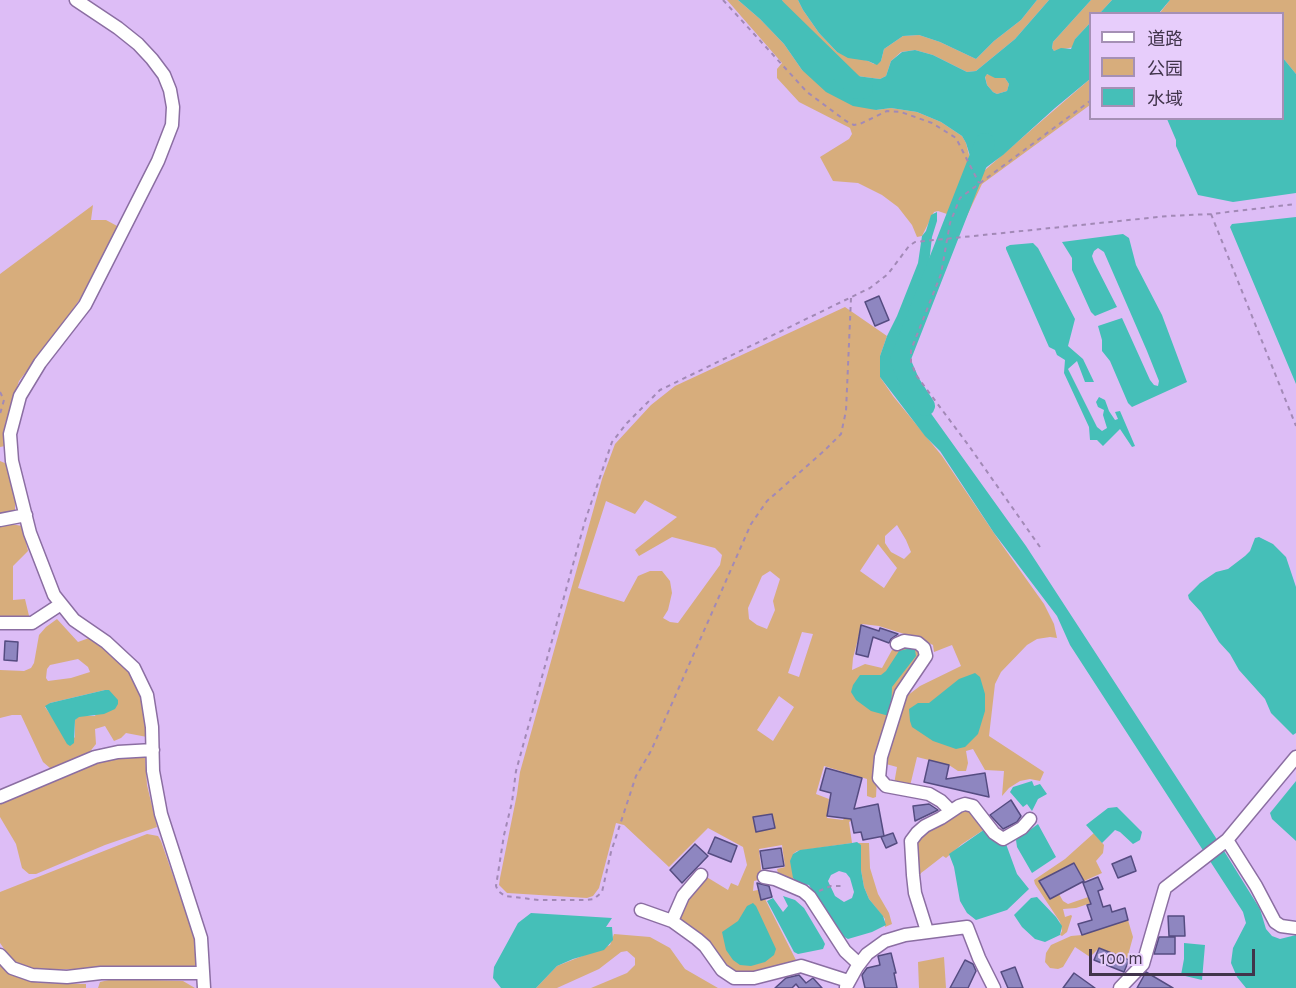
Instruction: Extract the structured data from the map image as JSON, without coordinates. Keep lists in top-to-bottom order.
{
  "legend": ["道路", "公园", "水域"],
  "scale_bar": "100 m"
}
